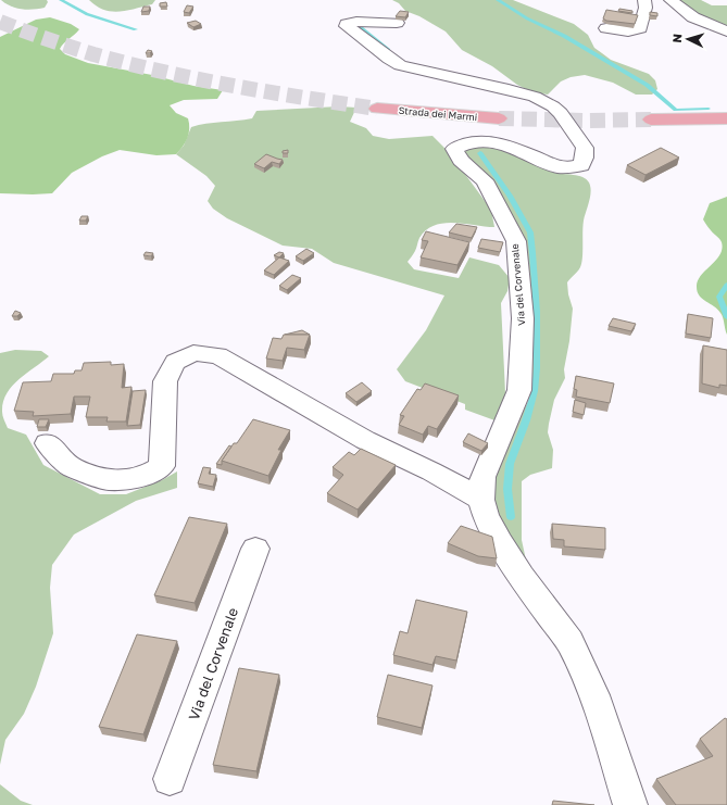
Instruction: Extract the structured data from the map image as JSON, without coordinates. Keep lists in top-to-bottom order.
{
  "streets": {
    "main road": ["Strada dei Marmi"],
    "street": ["Via del Corvenale"]
  },
  "north": "left"
}
